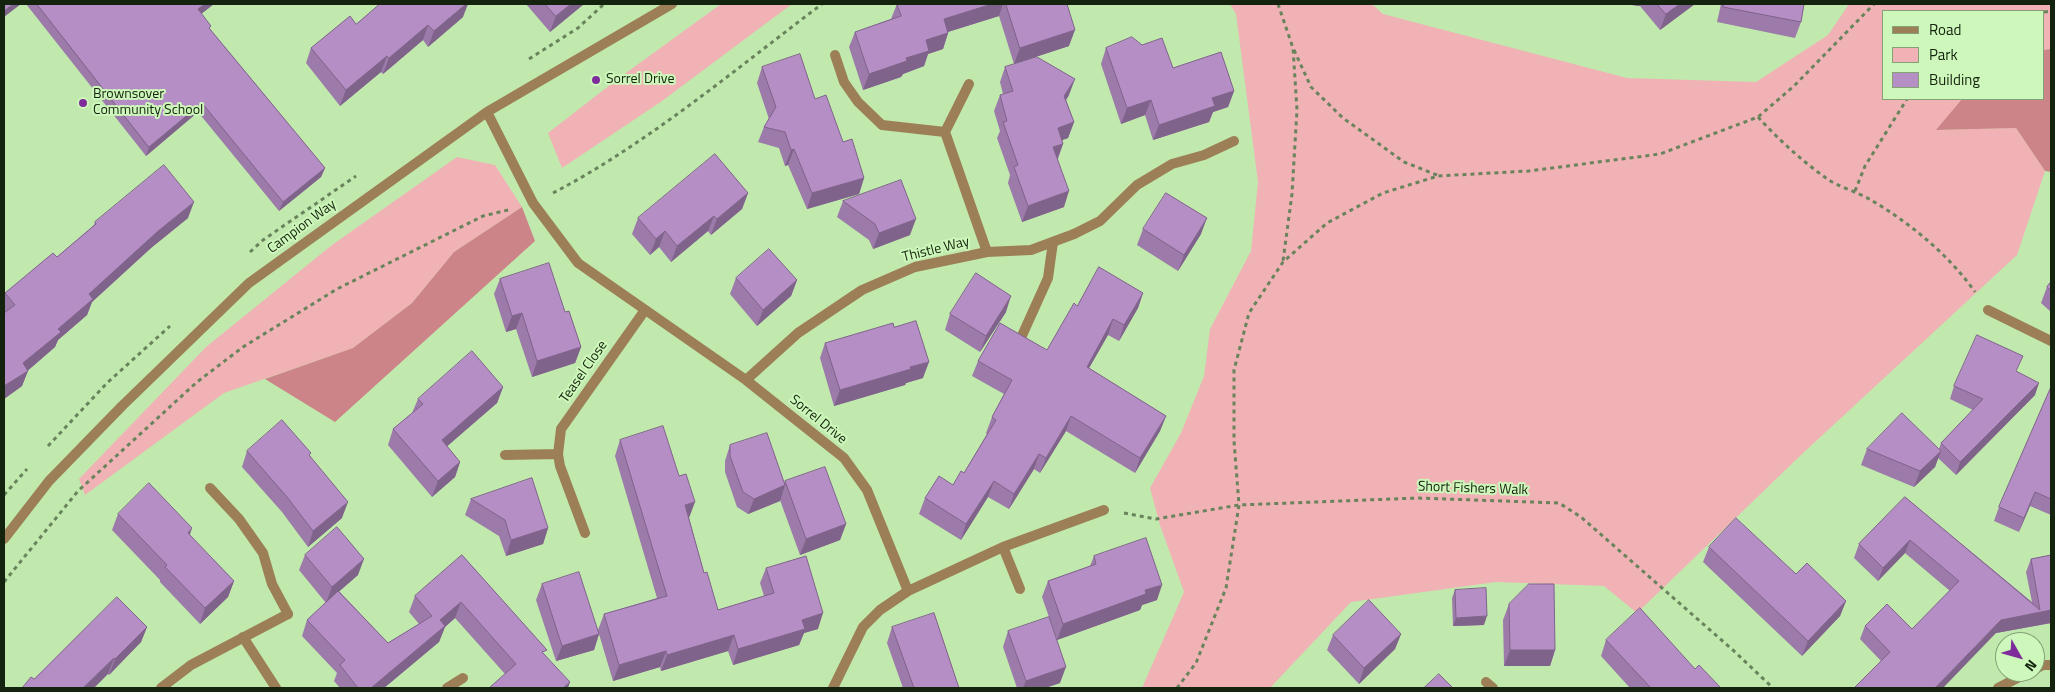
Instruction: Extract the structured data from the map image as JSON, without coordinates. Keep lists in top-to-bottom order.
{
  "streets": {
    "street": [
      "Campion Way",
      "Thistle Way",
      "Teasel Close",
      "Sorrel Drive"
    ],
    "path": ["Short Fishers Walk"]
  },
  "crossings": [
    ["Campion Way", "Sorrel Drive"],
    ["Thistle Way", "Sorrel Drive"],
    ["Teasel Close", "Sorrel Drive"]
  ],
  "places": ["Sorrel Drive", "Brownsover Community School"],
  "legend": ["Road", "Park", "Building"],
  "north": "bottom right"
}
